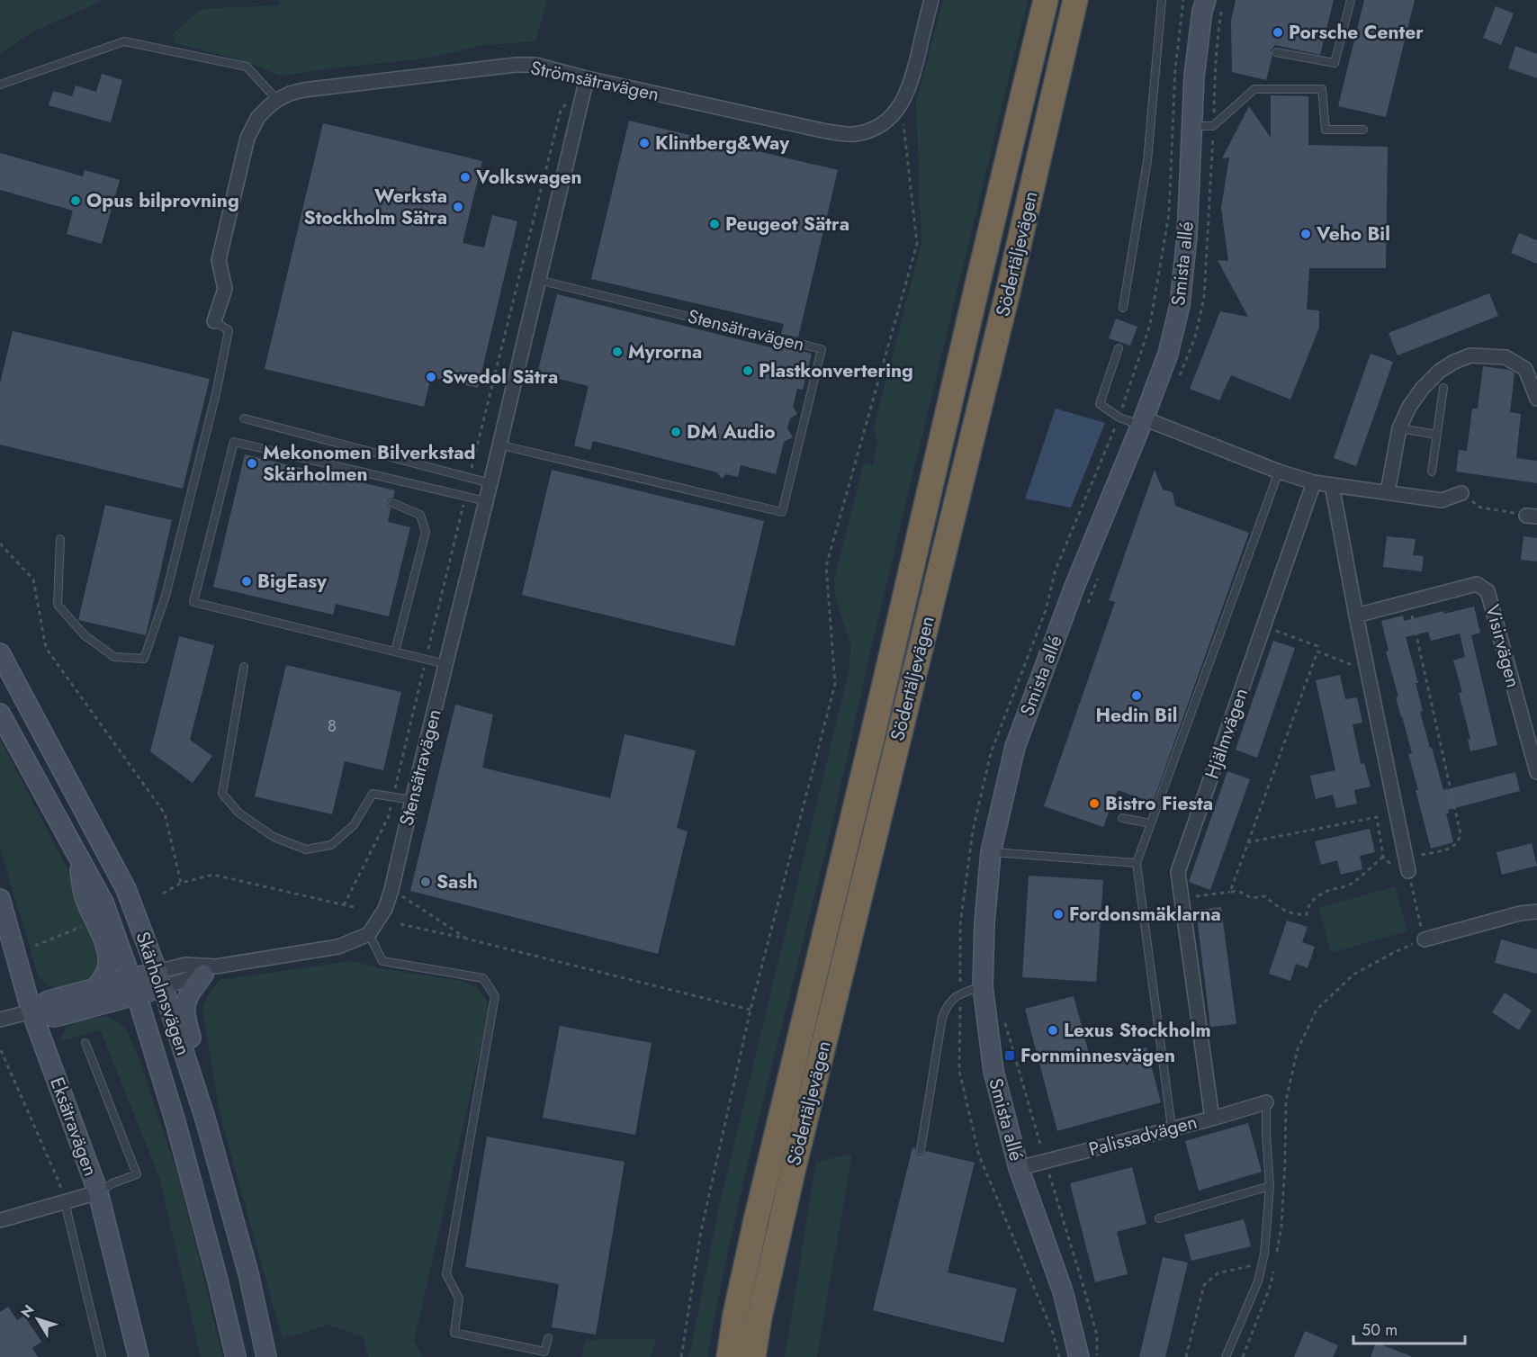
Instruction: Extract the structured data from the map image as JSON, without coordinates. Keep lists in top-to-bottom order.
{
  "streets": {
    "highway": ["Södertäljevägen"],
    "street": [
      "Strömsätravägen",
      "Smista allé",
      "Stensätravägen",
      "Visirvägen",
      "Hjälmvägen",
      "Skärholmsvägen",
      "Eksätravägen",
      "Palissadvägen"
    ]
  },
  "crossings": [
    ["Strömsätravägen", "Stensätravägen"],
    ["Smista allé", "Palissadvägen"],
    ["Hjälmvägen", "Palissadvägen"]
  ],
  "places": {
    "other": [
      "Porsche Center",
      "Klintberg&Way",
      "Volkswagen",
      "Opus bilprovning",
      "Werksta Stockholm Sätra",
      "Peugeot Sätra",
      "Veho Bil",
      "Myrorna",
      "Plastkonvertering",
      "Swedol Sätra",
      "DM Audio",
      "Mekonomen Bilverkstad Skärholmen",
      "BigEasy",
      "Hedin Bil",
      "Bistro Fiesta",
      "Sash",
      "Fordonsmäklarna",
      "Lexus Stockholm"
    ],
    "transit": ["Fornminnesvägen"]
  },
  "house_numbers": ["8"],
  "scale_bar": "50 m",
  "north": "top left"
}
